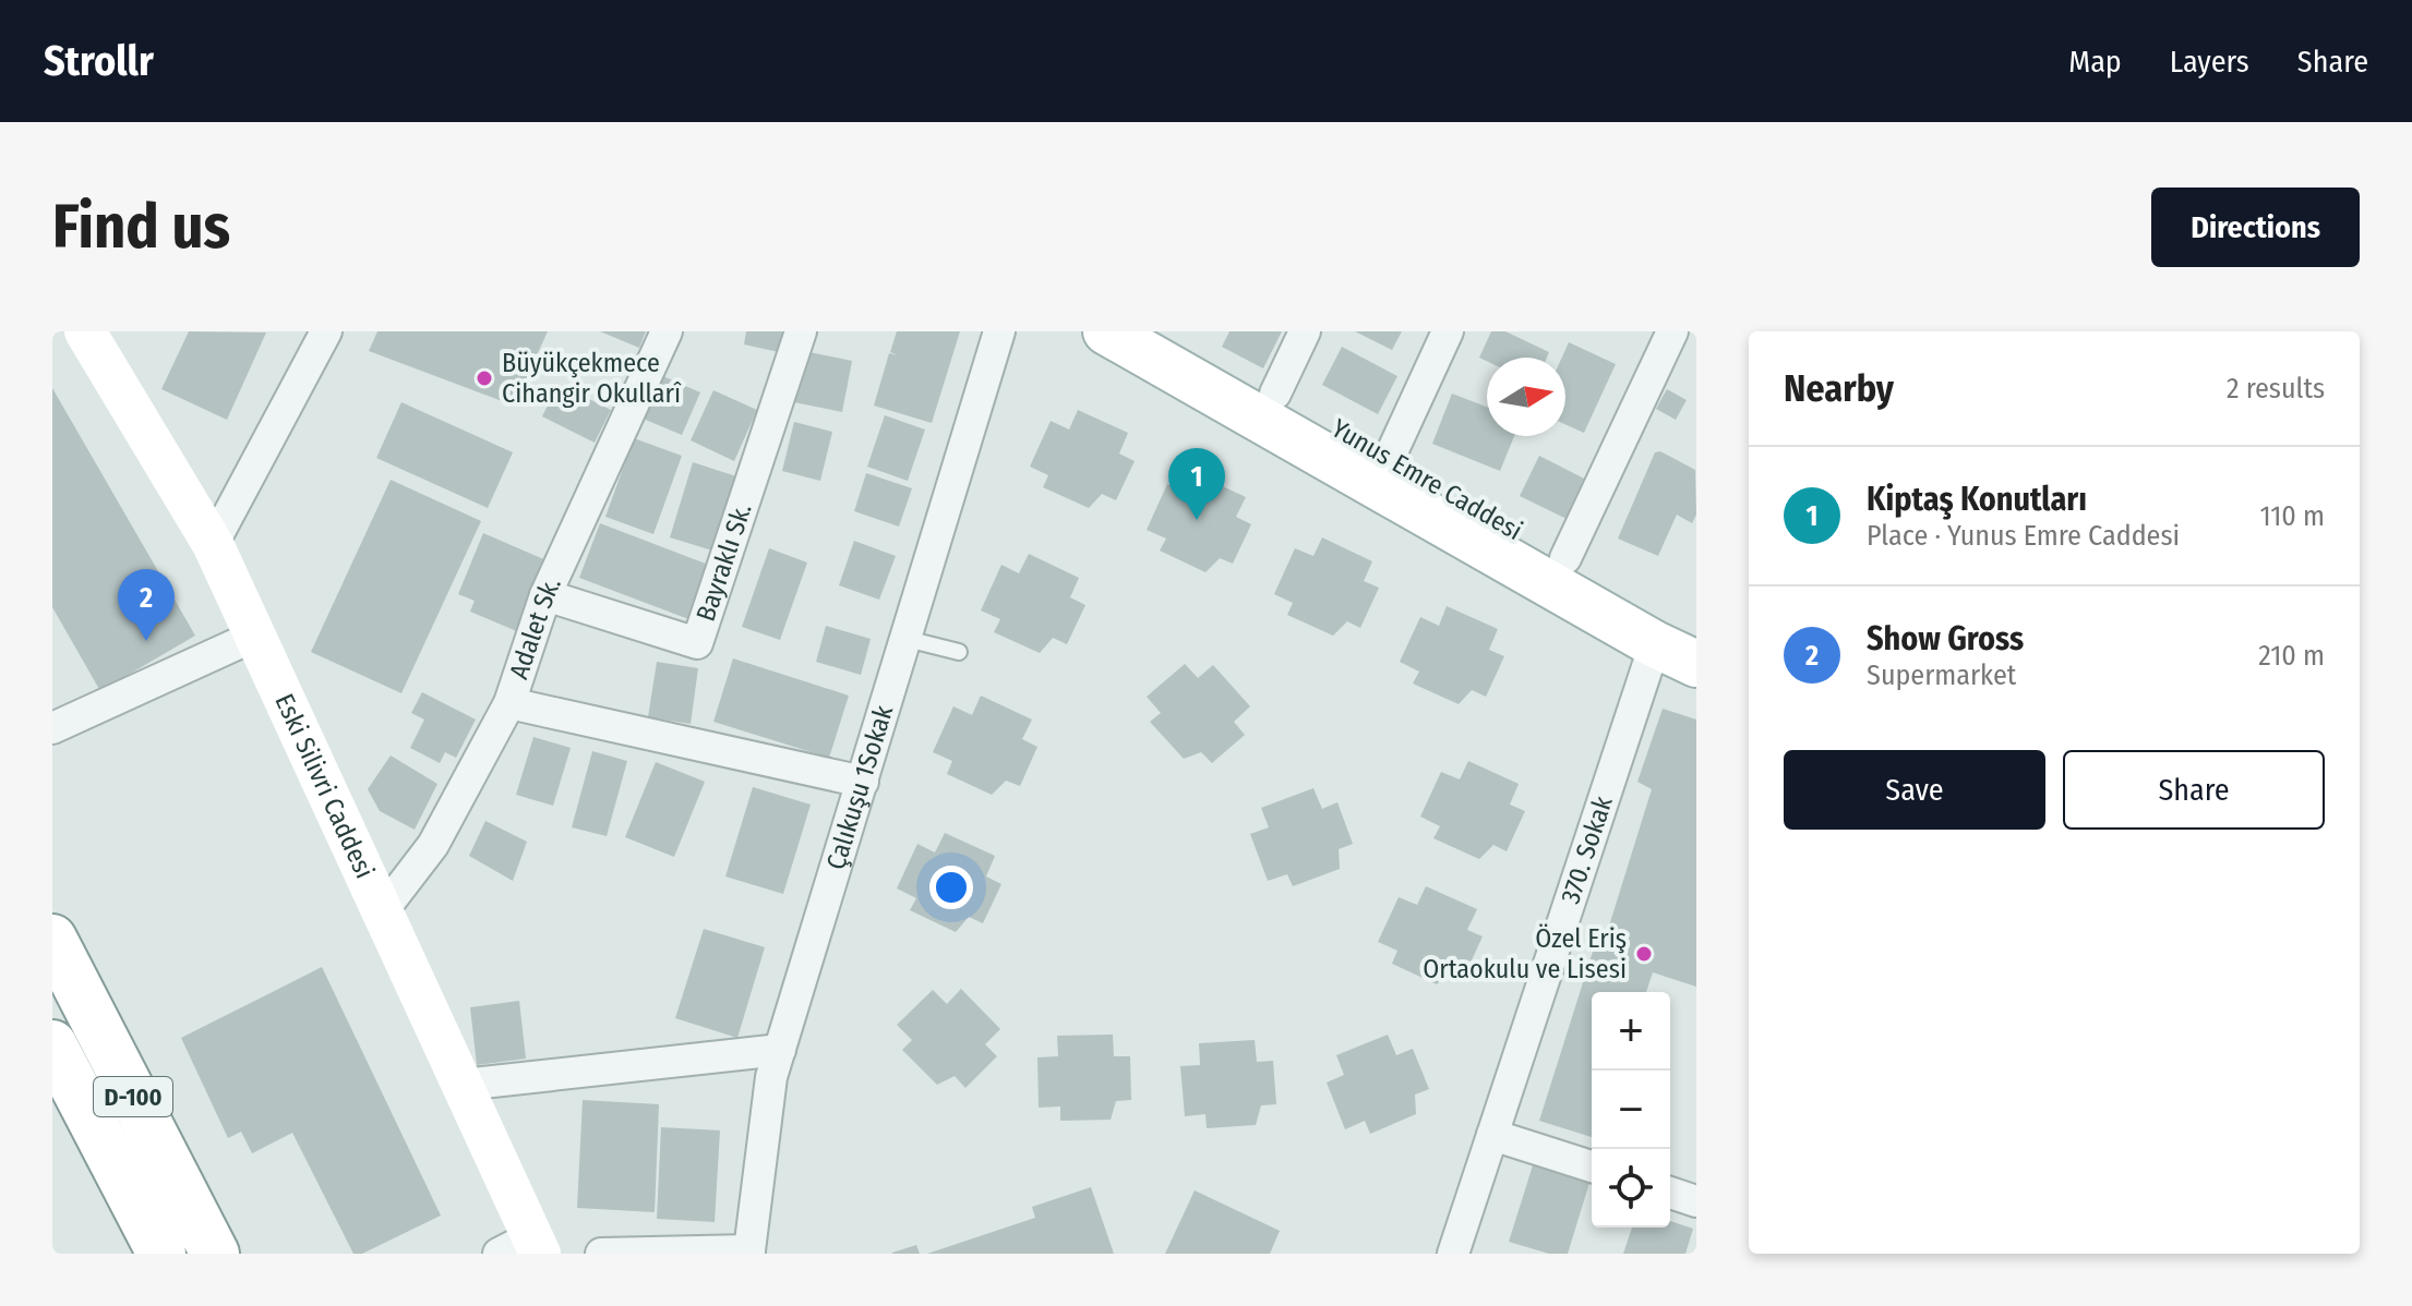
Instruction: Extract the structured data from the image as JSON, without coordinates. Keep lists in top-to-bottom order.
{
  "streets": {
    "highway": ["D-100"],
    "main road": ["Yunus Emre Caddesi", "Eski Silivri Caddesi"],
    "street": [
      "Bayraklı Sk.",
      "Adalet Sk.",
      "Çalıkuşu 1Sokak",
      "370. Sokak"
    ]
  },
  "crossings": [
    ["Yunus Emre Caddesi", "370. Sokak"],
    ["Bayraklı Sk.", "Adalet Sk."],
    ["Adalet Sk.", "Eski Silivri Caddesi"]
  ],
  "places": ["Büyükçekmece Cihangir Okullarî", "Özel Eriş Ortaokulu ve Lisesi"],
  "north": "right",
  "page": {
    "header": "Strollr",
    "nav": ["Map", "Layers", "Share"],
    "buttons": [
      "Directions",
      ["Save", "Share"]
    ],
    "title": "Find us",
    "heading": ["Nearby", "2 results"],
    "list": [
      {
        "mark": "1",
        "name": "Kiptaş Konutları",
        "note": "Place · Yunus Emre Caddesi",
        "value": "110 m"
      },
      {
        "mark": "2",
        "name": "Show Gross",
        "note": "Supermarket",
        "value": "210 m"
      }
    ],
    "pins": ["1", "2"],
    "map_buttons": ["+", "−"]
  }
}
